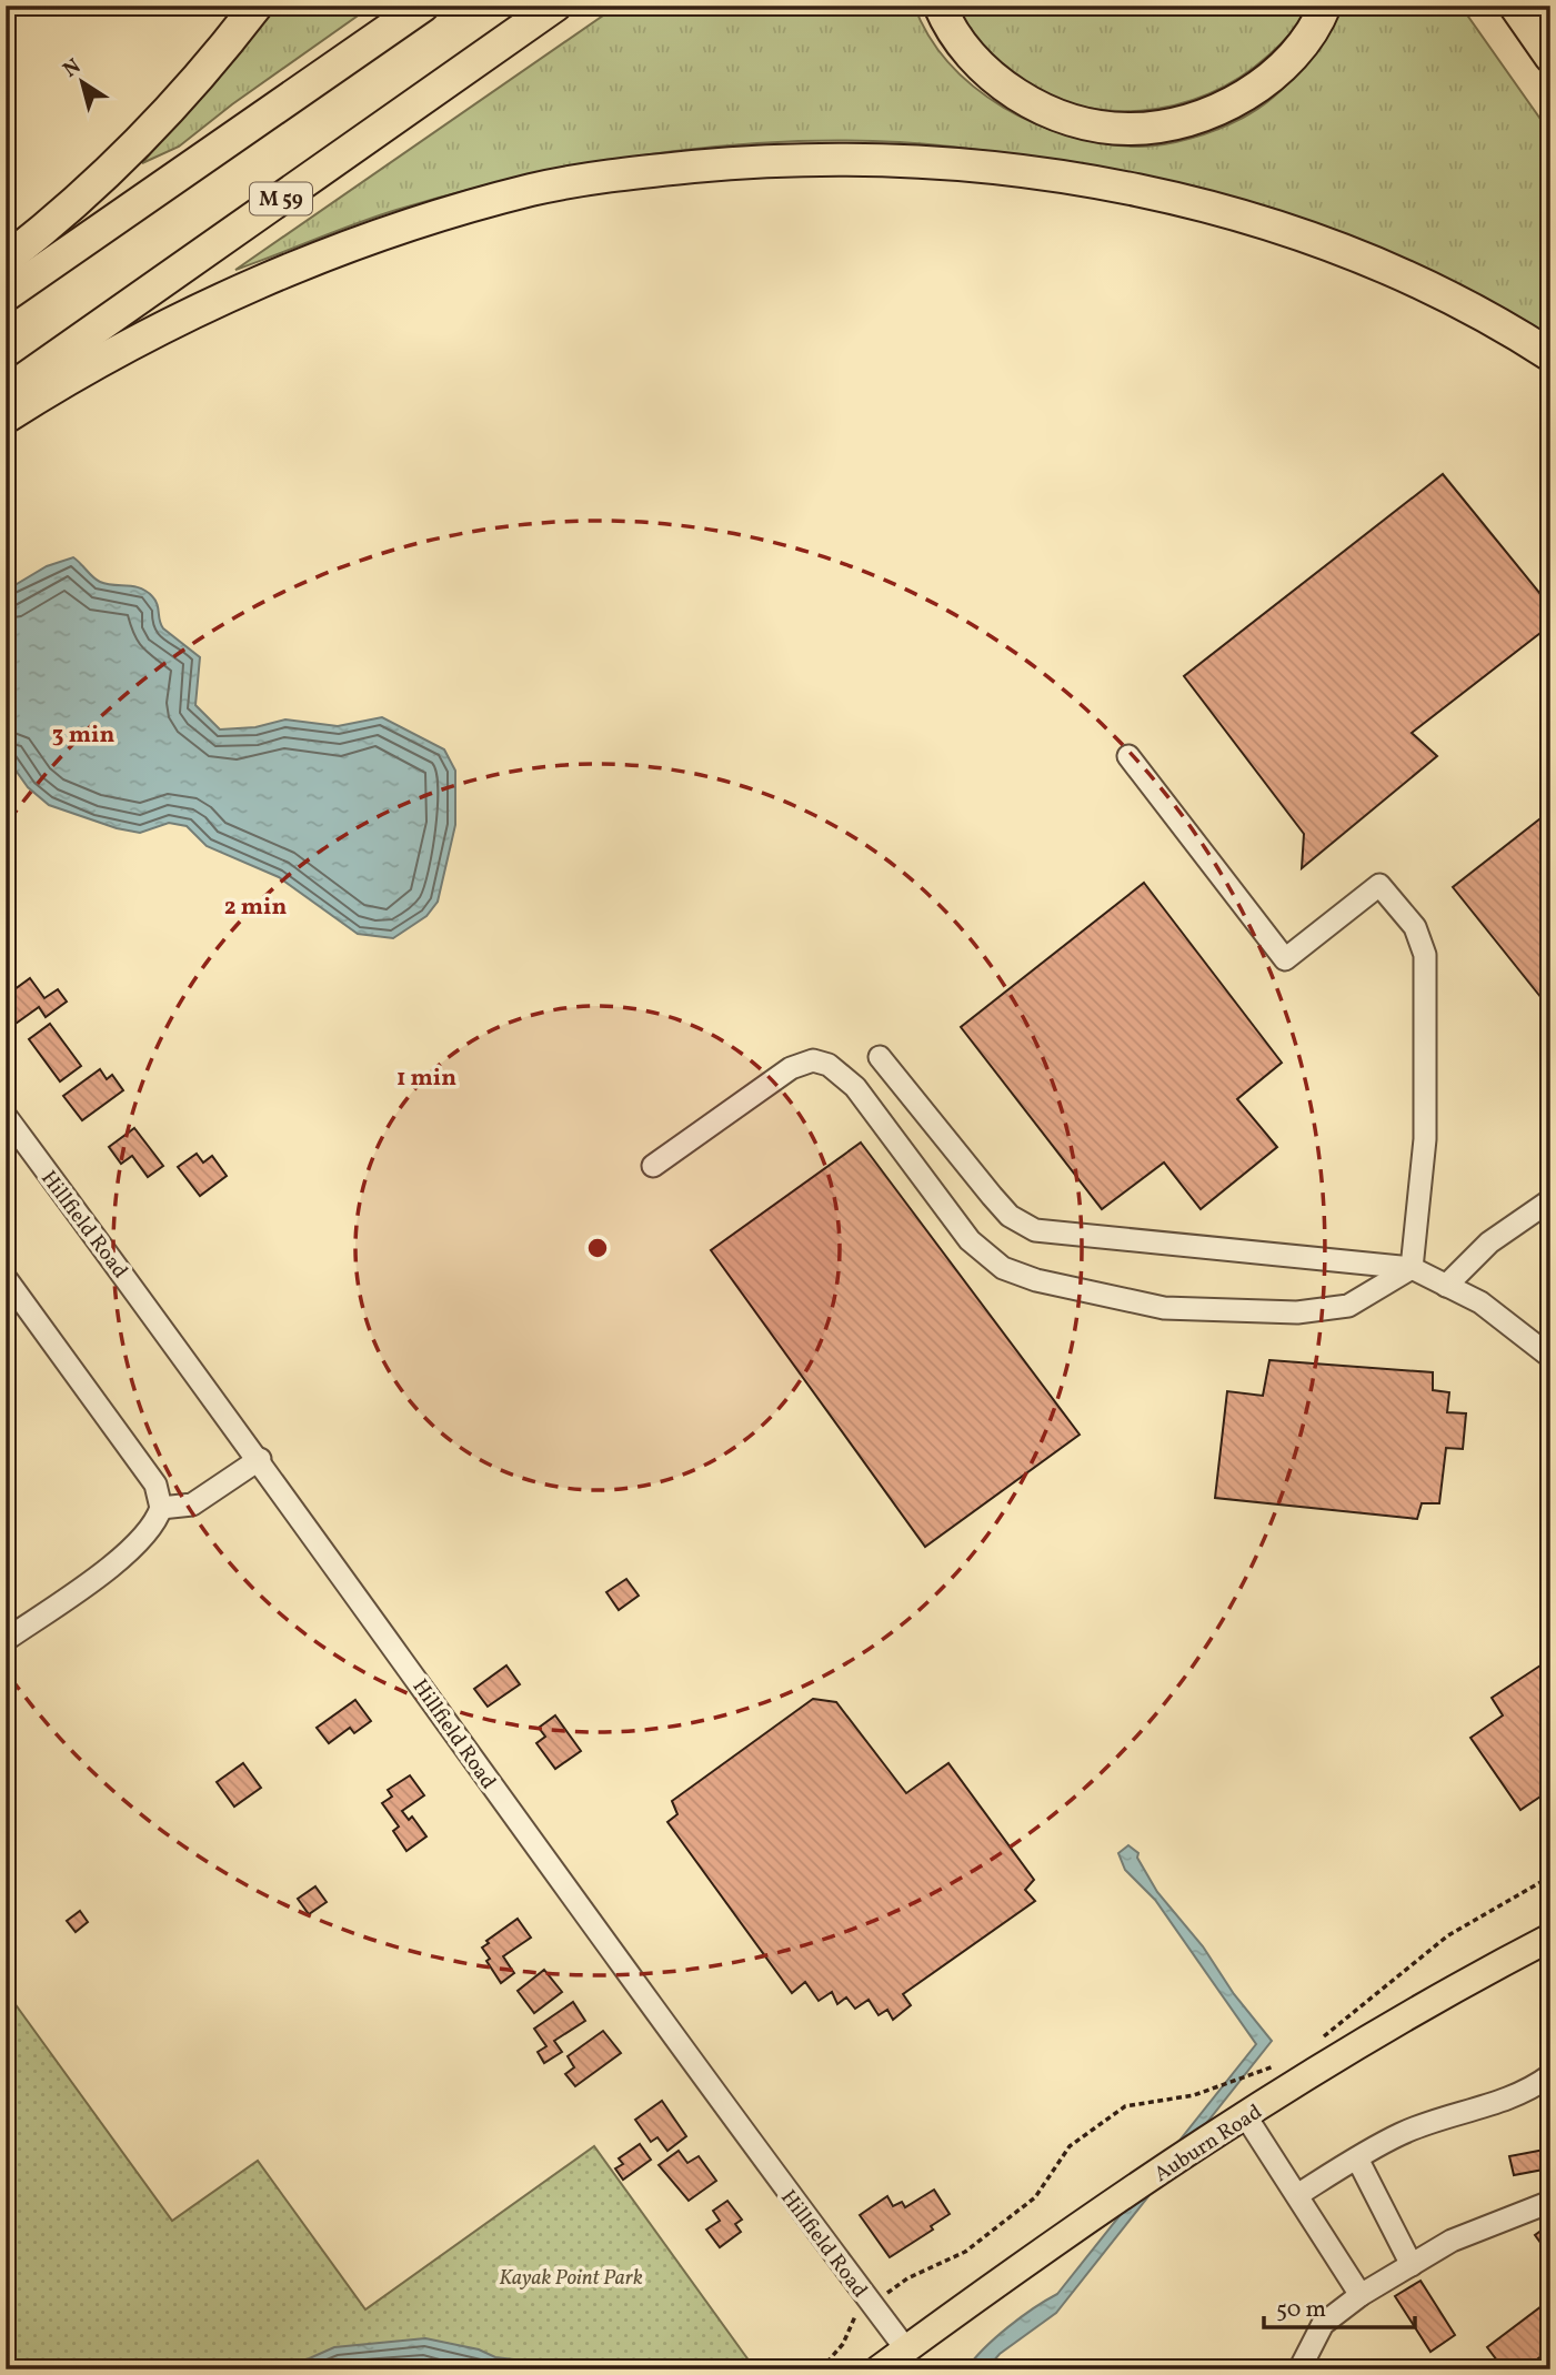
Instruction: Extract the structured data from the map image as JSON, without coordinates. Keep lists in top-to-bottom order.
{
  "streets": {
    "highway": ["M 59"],
    "main road": ["Auburn Road"],
    "street": ["Hillfield Road"]
  },
  "crossings": [
    ["Hillfield Road", "Auburn Road"]
  ],
  "parks": ["Kayak Point Park"],
  "scale_bar": "50 m",
  "north": "top left",
  "rings": ["3 min", "2 min", "1 min"]
}
